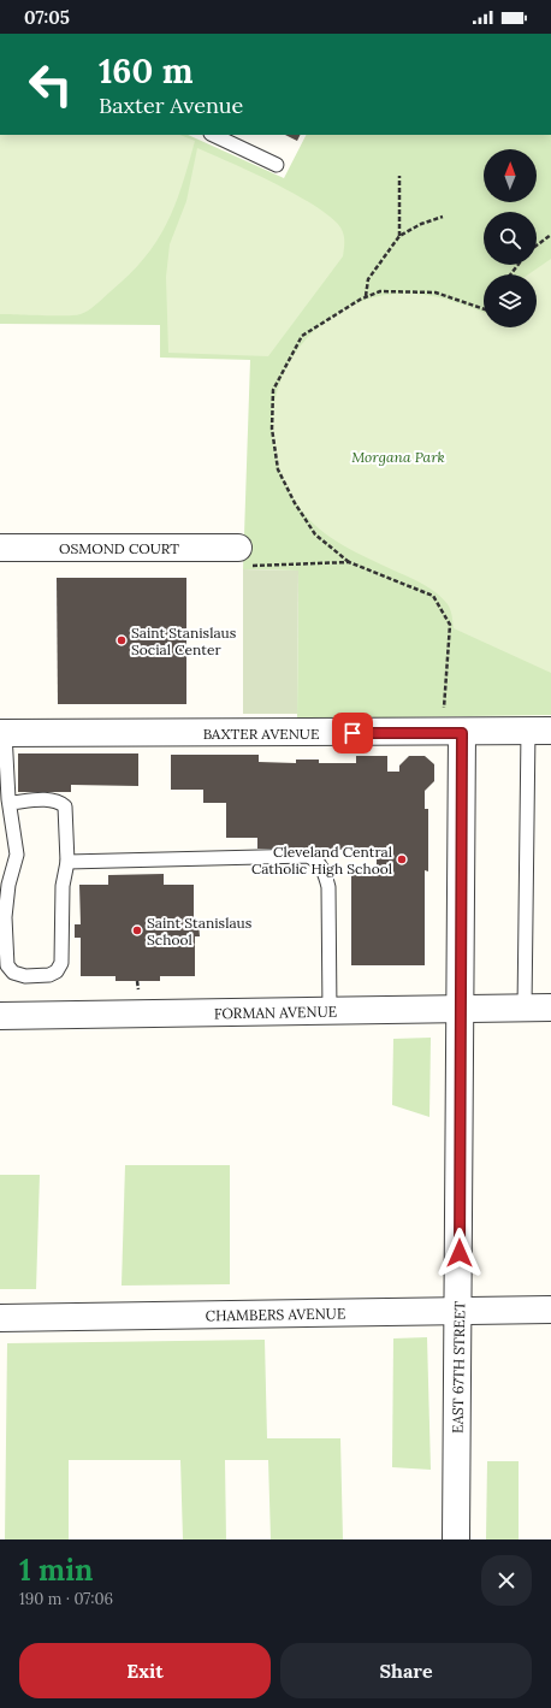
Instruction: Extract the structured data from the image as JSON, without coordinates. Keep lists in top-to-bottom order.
{
  "streets": {
    "street": [
      "OSMOND COURT",
      "BAXTER AVENUE",
      "FORMAN AVENUE",
      "CHAMBERS AVENUE",
      "EAST 67TH STREET"
    ]
  },
  "crossings": [
    ["BAXTER AVENUE", "EAST 67TH STREET"],
    ["FORMAN AVENUE", "EAST 67TH STREET"],
    ["CHAMBERS AVENUE", "EAST 67TH STREET"]
  ],
  "parks": ["Morgana Park"],
  "places": ["Saint Stanislaus Social Center", "Cleveland Central Catholic High School", "Saint Stanislaus School"],
  "north": "top",
  "page": {
    "status": "07:05",
    "turn": ["160 m", "Baxter Avenue"],
    "heading": ["1 min", "190 m · 07:06"],
    "buttons": ["Exit", "Share"]
  }
}
